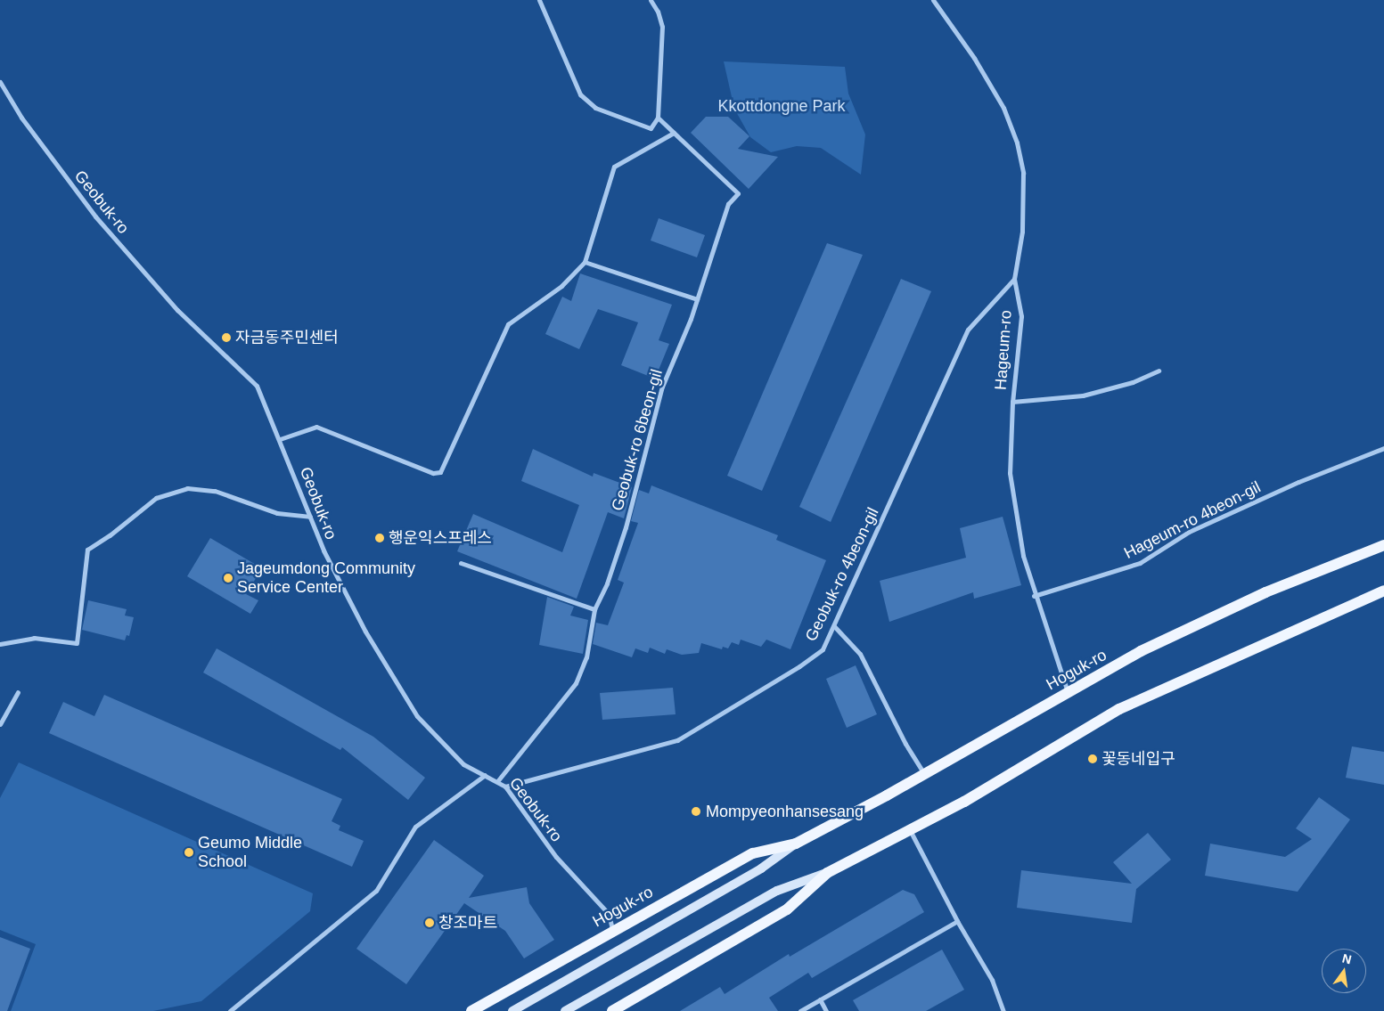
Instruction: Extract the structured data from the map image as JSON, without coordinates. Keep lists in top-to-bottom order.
{
  "streets": {
    "main road": ["Hoguk-ro"],
    "street": [
      "Geobuk-ro",
      "Hageum-ro",
      "Geobuk-ro 6beon-gil",
      "Hageum-ro 4beon-gil",
      "Geobuk-ro 4beon-gil"
    ]
  },
  "crossings": [
    ["Geobuk-ro", "Geobuk-ro 6beon-gil"],
    ["Geobuk-ro", "Geobuk-ro 4beon-gil"],
    ["Geobuk-ro", "Hoguk-ro"],
    ["Hageum-ro", "Hageum-ro 4beon-gil"],
    ["Hageum-ro", "Geobuk-ro 4beon-gil"],
    ["Hageum-ro", "Hoguk-ro"]
  ],
  "parks": ["Kkottdongne Park"],
  "places": [
    "자금동주민센터",
    "행운익스프레스",
    "Jageumdong Community Service Center",
    "꽃동네입구",
    "Mompyeonhansesang",
    "Geumo Middle School",
    "창조마트"
  ],
  "north": "top"
}
